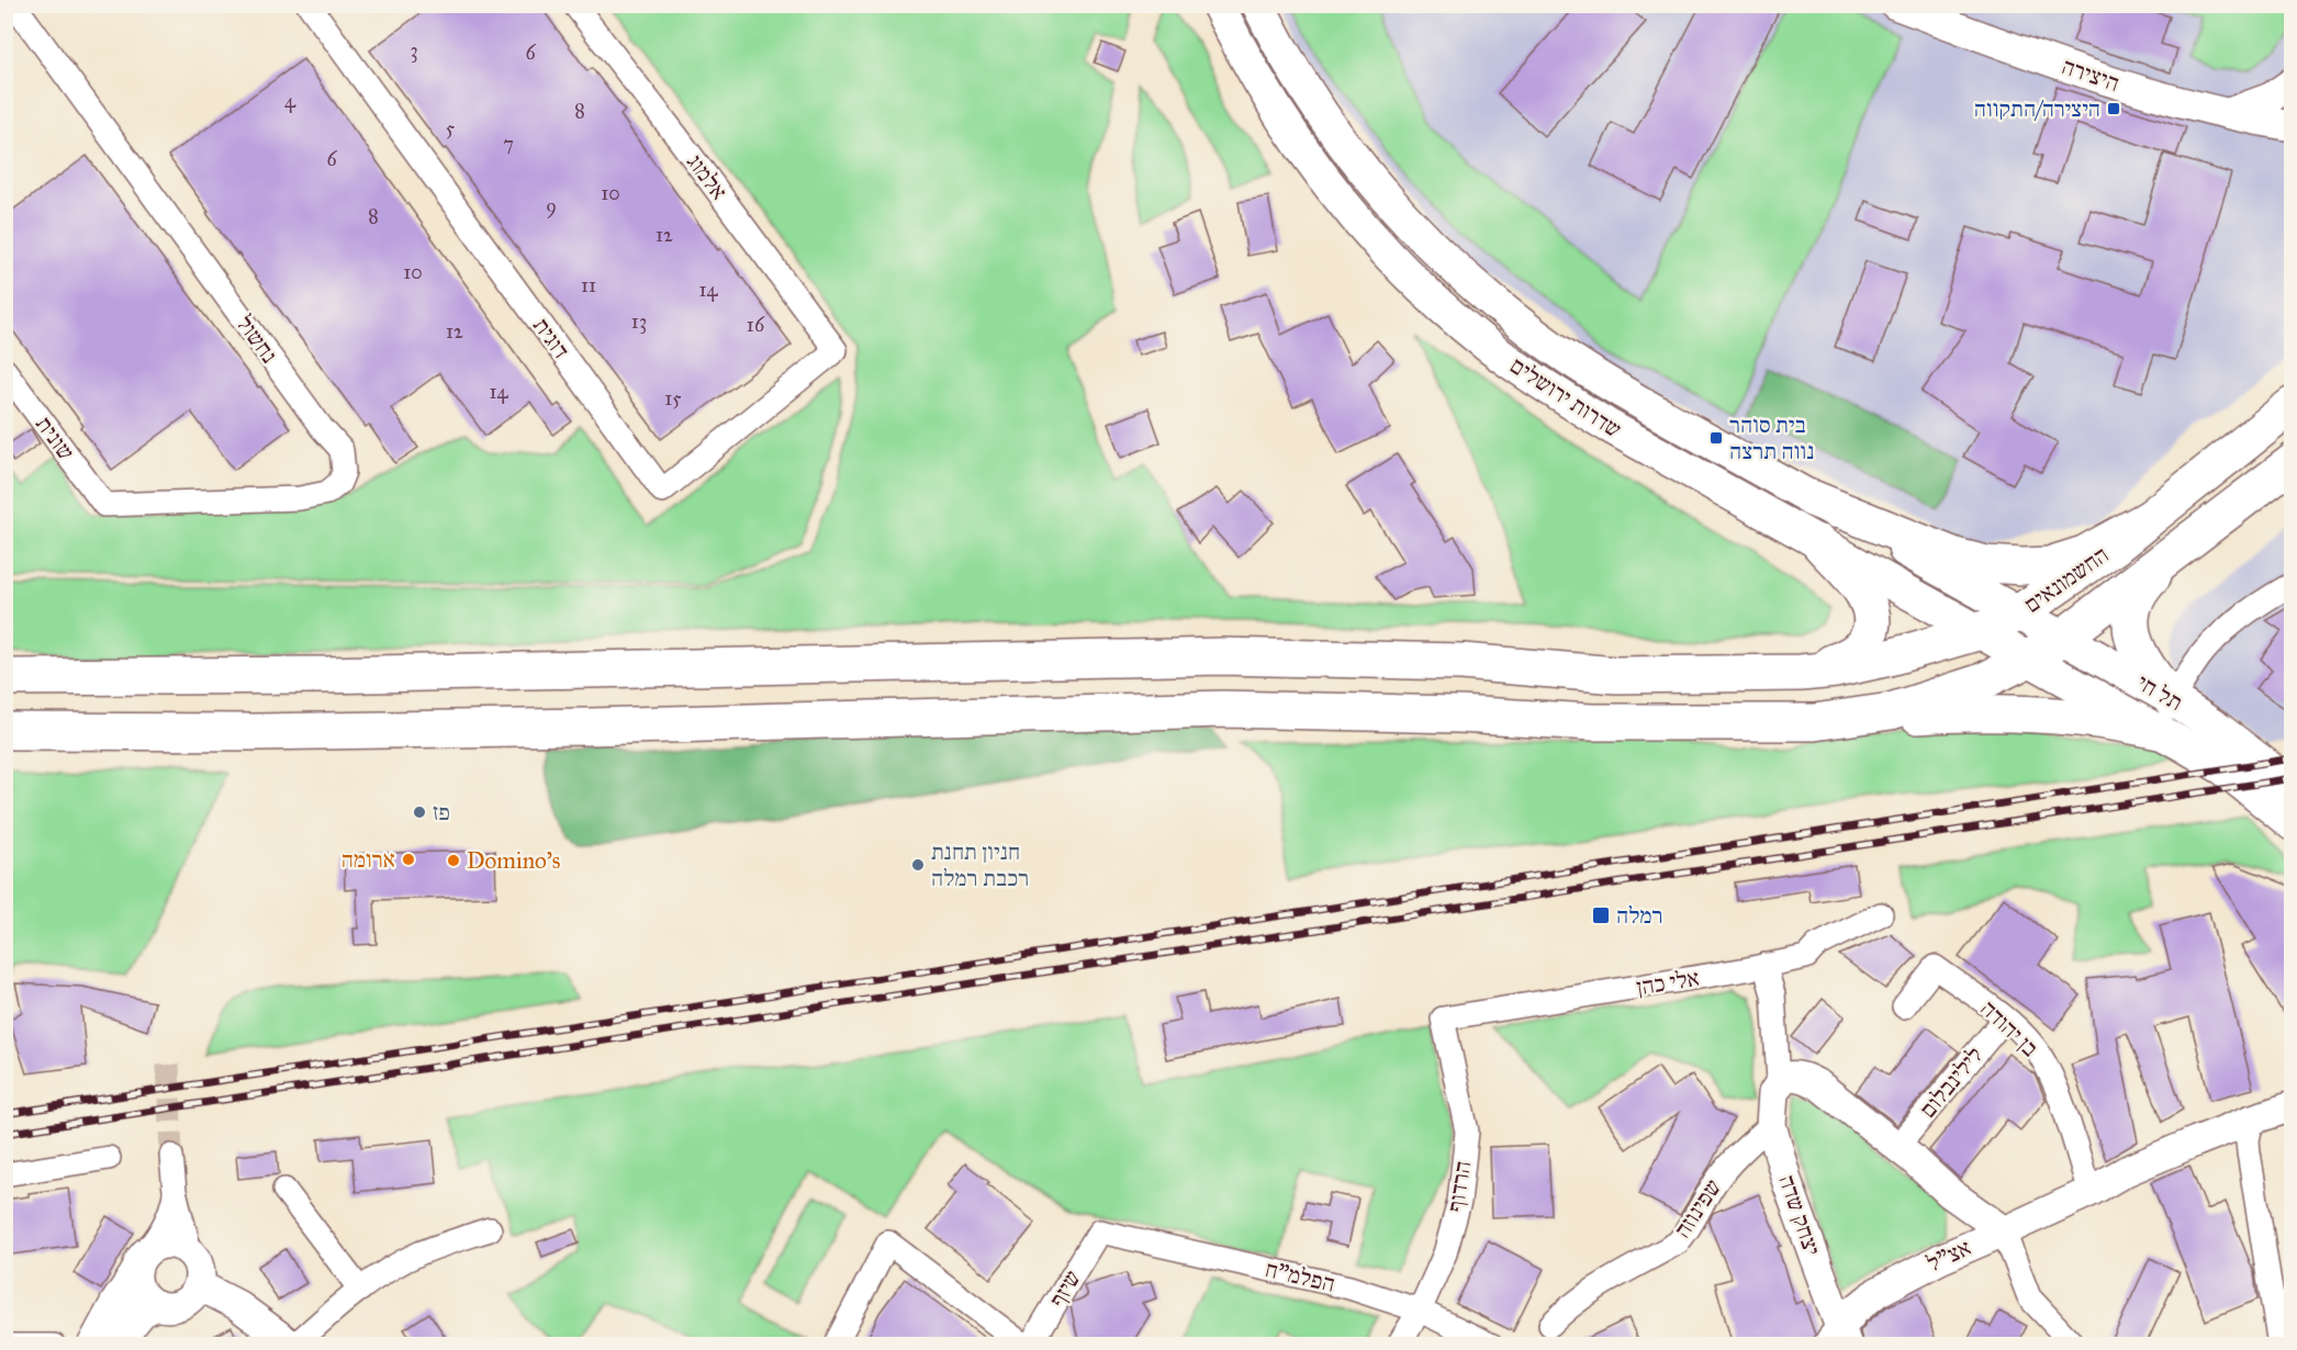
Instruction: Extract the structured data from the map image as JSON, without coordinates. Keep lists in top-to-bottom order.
{
  "streets": {
    "highway": ["החשמונאים"],
    "main road": ["שדרות ירושלים", "תל חי"],
    "street": [
      "היצירה",
      "אלמוג",
      "דוגית",
      "נחשול",
      "שונית",
      "אלי כהן",
      "בן יהודה",
      "לילינבלום",
      "הרדוף",
      "שפינוזה",
      "יצחק שדה",
      "אצ\"ל",
      "הפלמ\"ח",
      "שיזף"
    ]
  },
  "crossings": [
    ["אלמוג", "דוגית"],
    ["נחשול", "שונית"],
    ["שדרות ירושלים", "החשמונאים"],
    ["שדרות ירושלים", "תל חי"],
    ["החשמונאים", "תל חי"],
    ["אלי כהן", "הרדוף"],
    ["אלי כהן", "יצחק שדה"],
    ["בן יהודה", "לילינבלום"],
    ["בן יהודה", "אצ\"ל"],
    ["הרדוף", "הפלמ\"ח"],
    ["שפינוזה", "יצחק שדה"],
    ["יצחק שדה", "אצ\"ל"],
    ["הפלמ\"ח", "שיזף"]
  ],
  "places": {
    "transit": ["היצירה/התקווה", "בית סוהר נווה תרצה", "רמלה"],
    "other": [
      "פז",
      "ארומה",
      "Domino's",
      "חניון תחנת רכבת רמלה"
    ]
  },
  "house_numbers": [
    "3",
    "6",
    "4",
    "8",
    "5",
    "7",
    "6",
    "10",
    "9",
    "8",
    "12",
    "10",
    "11",
    "14",
    "13",
    "16",
    "12",
    "14",
    "15"
  ]
}
